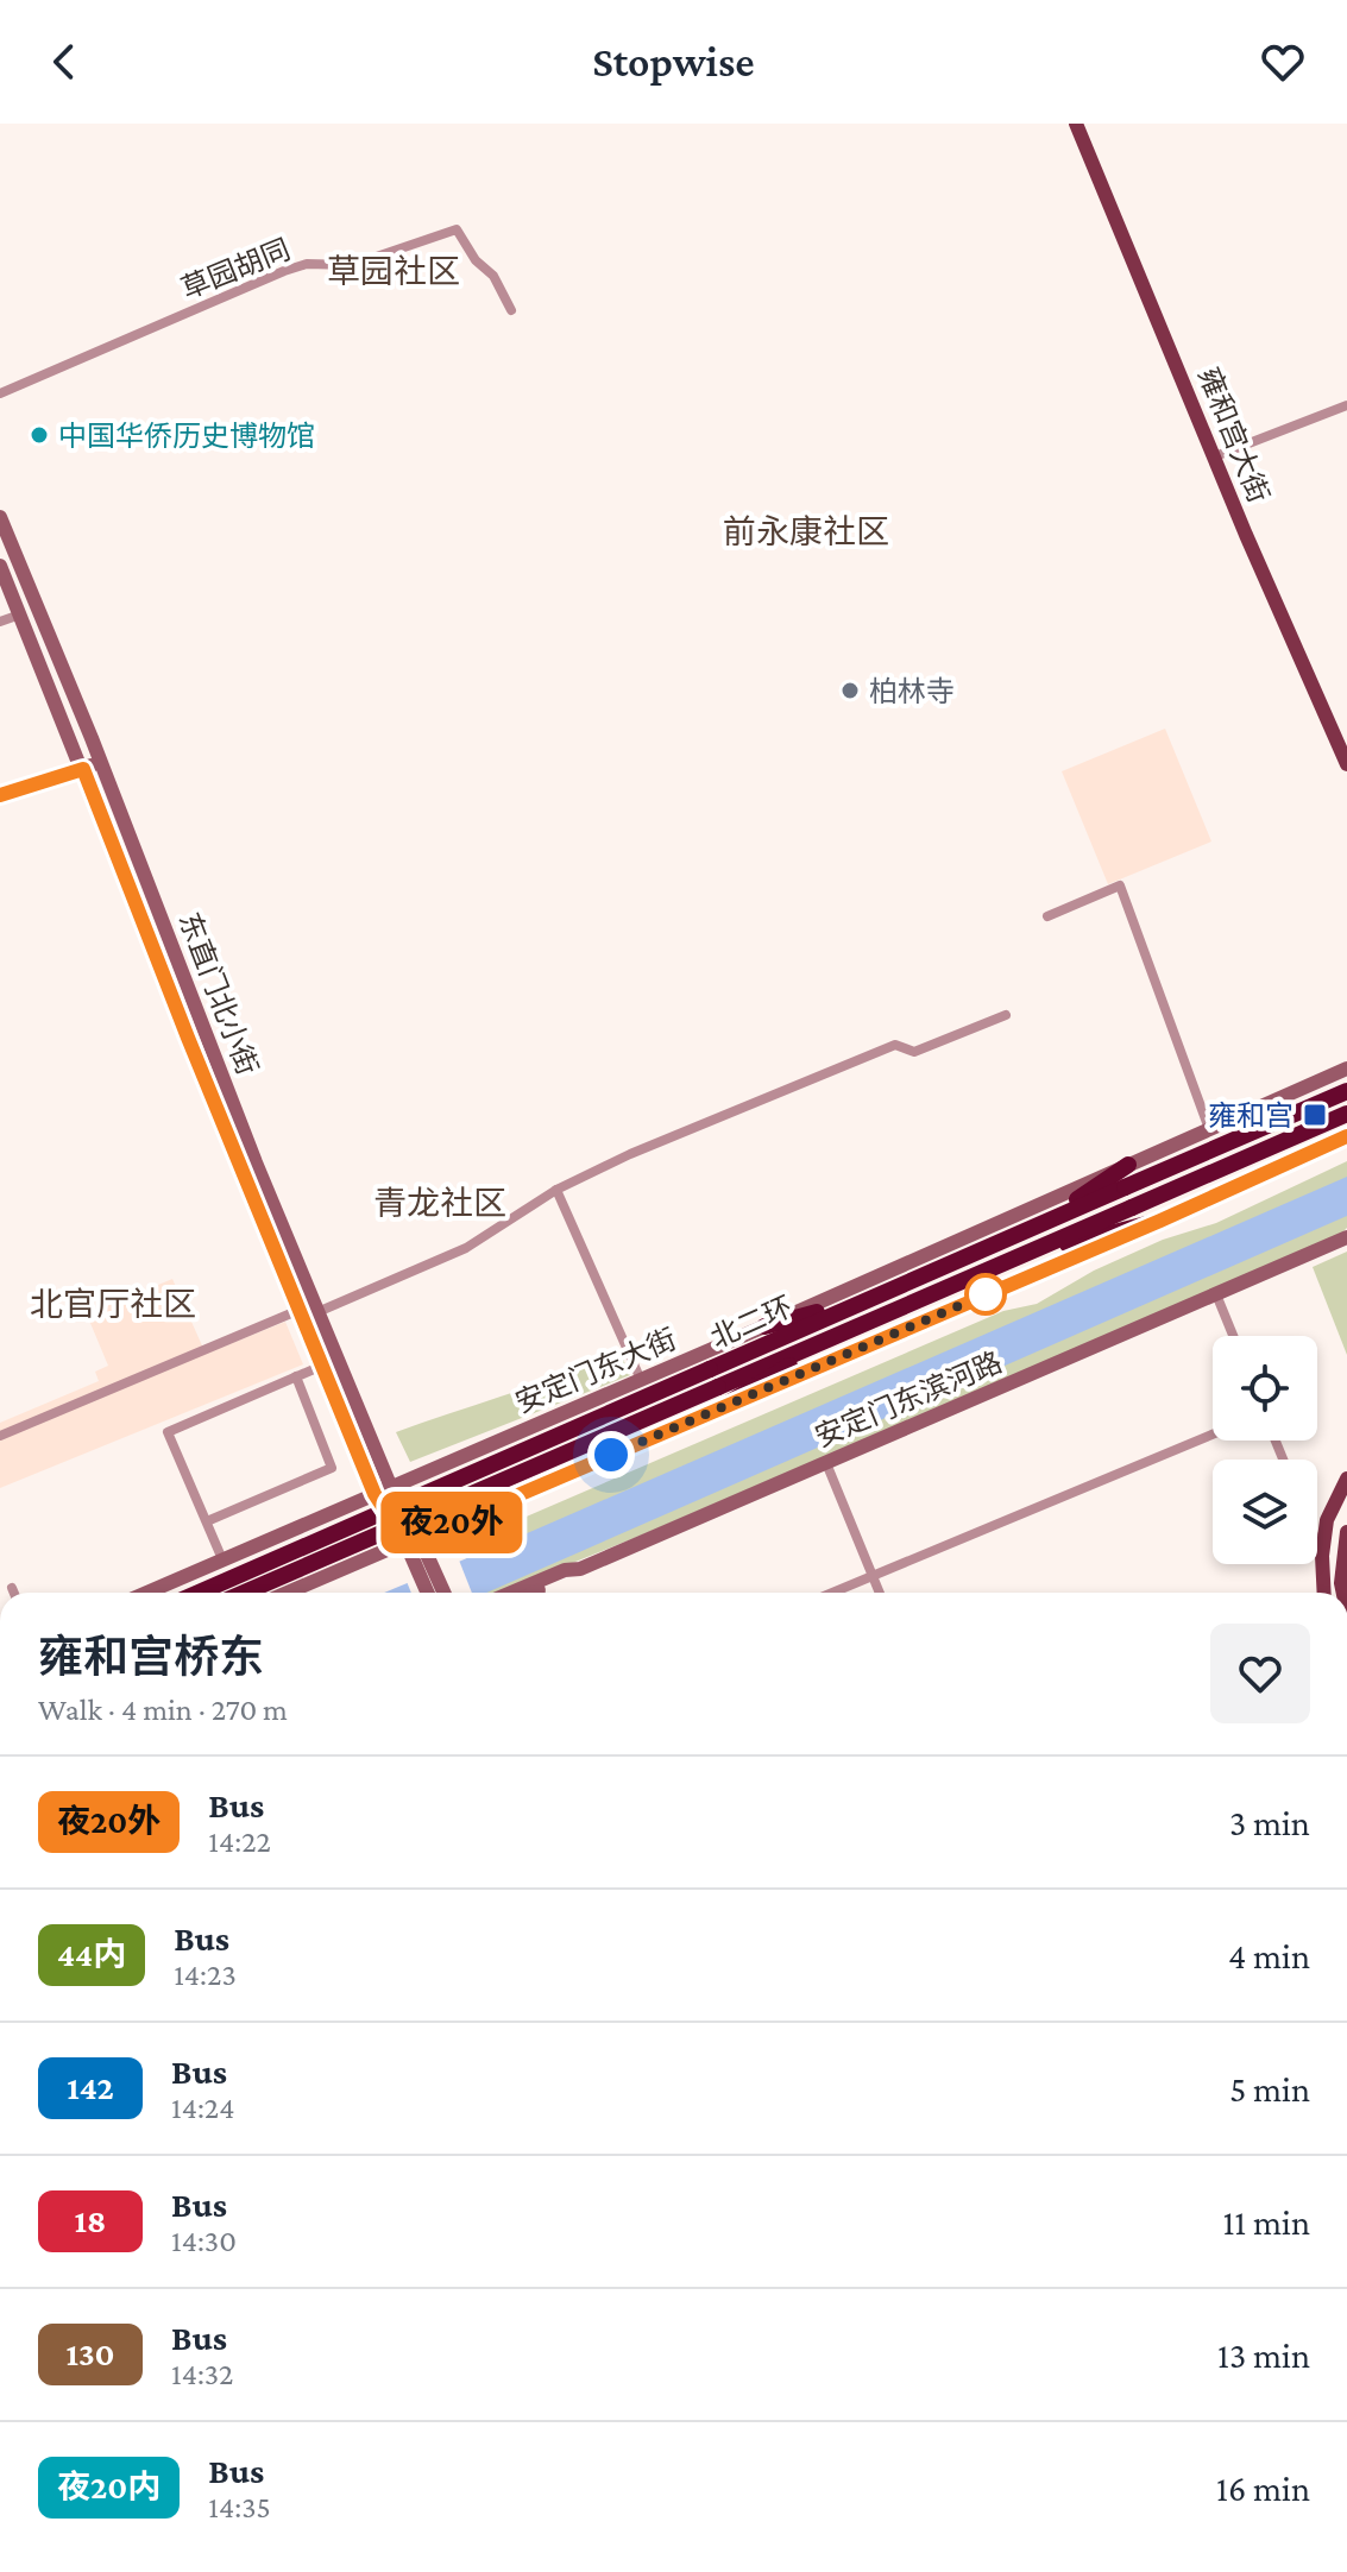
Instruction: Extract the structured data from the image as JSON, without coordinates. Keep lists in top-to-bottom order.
{
  "streets": {
    "highway": ["北二环"],
    "main road": ["雍和宫大街"],
    "street": [
      "草园胡同",
      "东直门北小街",
      "安定门东大街",
      "安定门东滨河路"
    ]
  },
  "crossings": [
    ["东直门北小街", "安定门东大街"]
  ],
  "districts": [
    "草园社区",
    "前永康社区",
    "青龙社区",
    "北官厅社区"
  ],
  "places": {
    "other": ["中国华侨历史博物馆", "柏林寺"],
    "transit": ["雍和宫"]
  },
  "lines": ["bus line 夜20外"],
  "page": {
    "header": "Stopwise",
    "on_map": "夜20外",
    "heading": ["雍和宫桥东", "Walk · 4 min · 270 m"],
    "list": [
      {
        "mark": "夜20外",
        "name": "Bus",
        "note": "14:22",
        "value": "3 min"
      },
      {
        "mark": "44内",
        "name": "Bus",
        "note": "14:23",
        "value": "4 min"
      },
      {
        "mark": "142",
        "name": "Bus",
        "note": "14:24",
        "value": "5 min"
      },
      {
        "mark": "18",
        "name": "Bus",
        "note": "14:30",
        "value": "11 min"
      },
      {
        "mark": "130",
        "name": "Bus",
        "note": "14:32",
        "value": "13 min"
      },
      {
        "mark": "夜20内",
        "name": "Bus",
        "note": "14:35",
        "value": "16 min"
      }
    ]
  }
}
